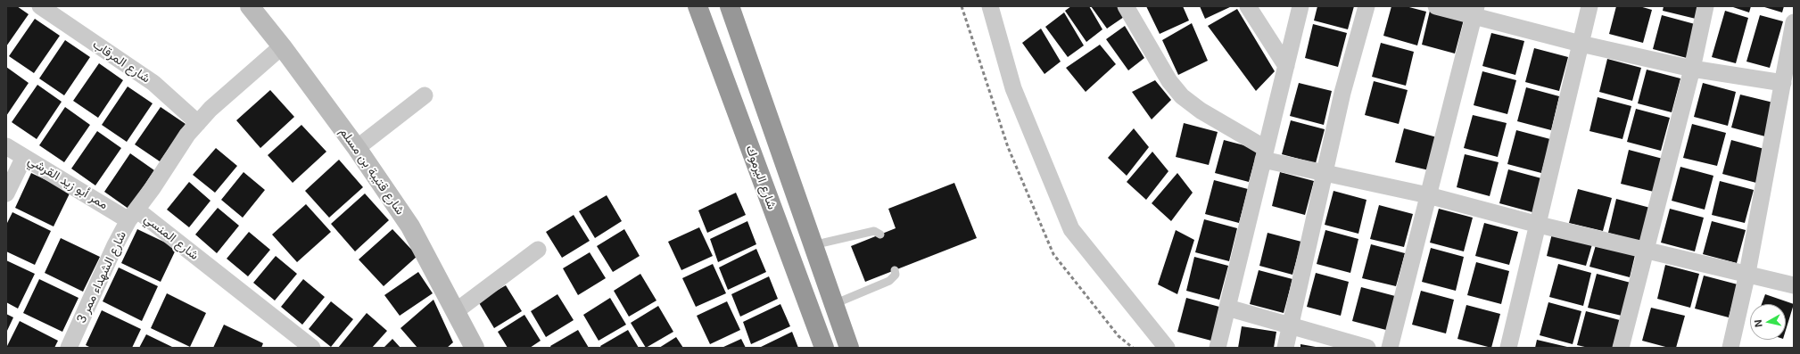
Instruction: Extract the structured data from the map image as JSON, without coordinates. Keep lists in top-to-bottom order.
{
  "streets": {
    "highway": ["شارع اليرموك"],
    "street": [
      "شارع المرقاب",
      "شارع قتيبة بن مسلم",
      "ممر أبو زيد القرشي",
      "شارع المنسي",
      "شارع الشهداء ممر 3"
    ]
  },
  "crossings": [
    ["شارع المرقاب", "شارع المنسي"],
    ["شارع قتيبة بن مسلم", "شارع المنسي"],
    ["ممر أبو زيد القرشي", "شارع المنسي"],
    ["ممر أبو زيد القرشي", "شارع الشهداء ممر 3"],
    ["شارع المنسي", "شارع الشهداء ممر 3"]
  ],
  "north": "left"
}
